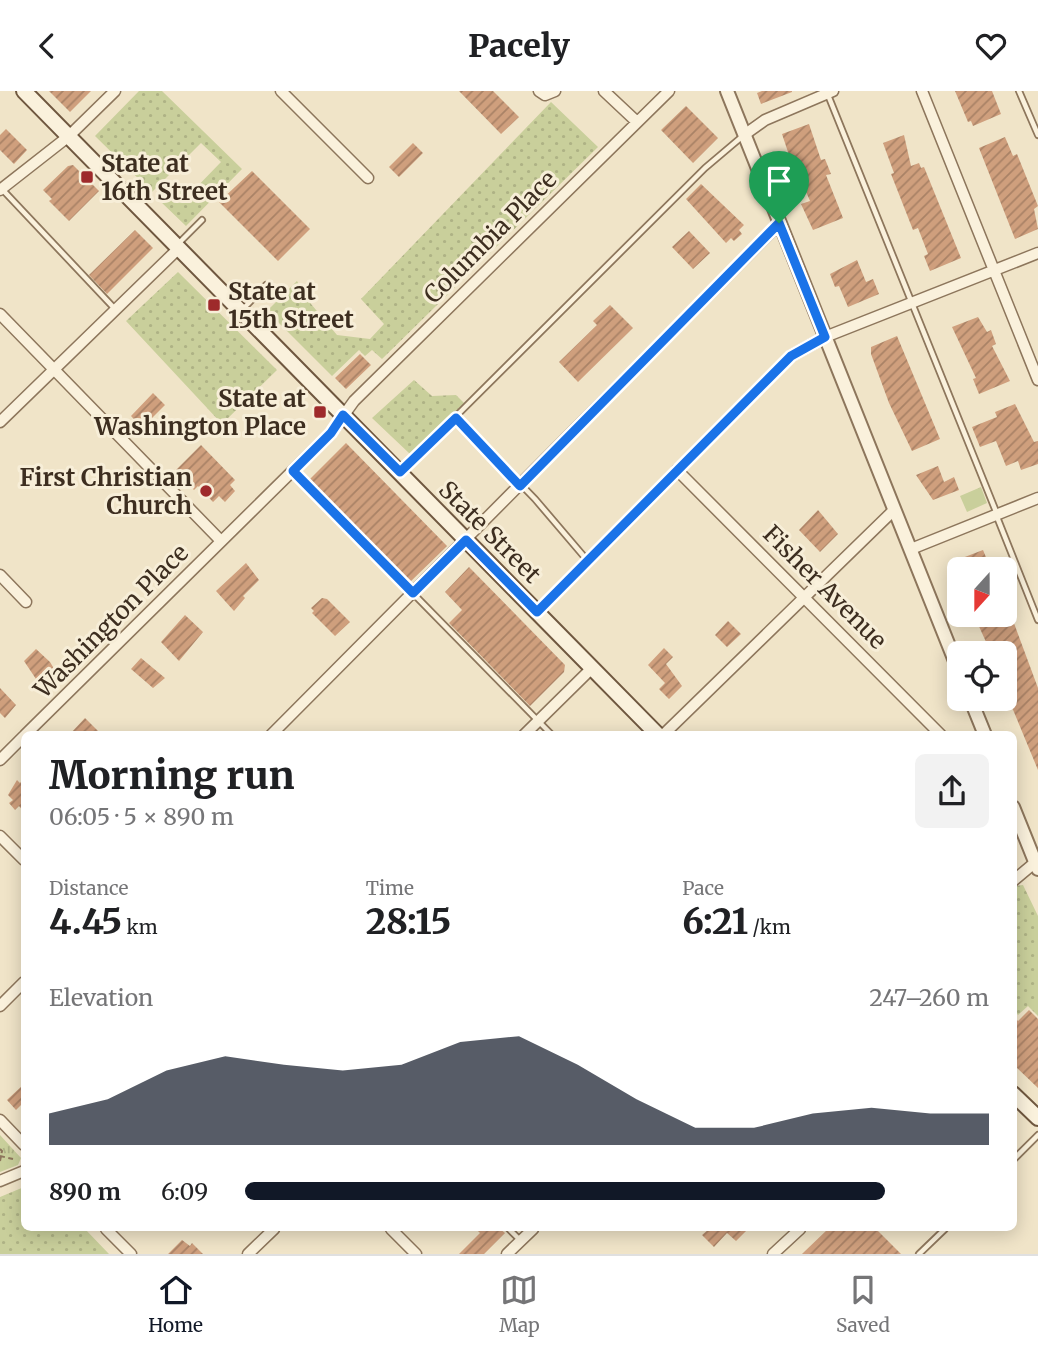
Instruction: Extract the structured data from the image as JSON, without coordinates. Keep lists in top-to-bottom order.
{
  "streets": {
    "main road": ["State Street"],
    "street": ["Columbia Place", "Fisher Avenue", "Washington Place"]
  },
  "crossings": [
    ["Columbia Place", "State Street"],
    ["Columbia Place", "Washington Place"],
    ["State Street", "Washington Place"]
  ],
  "places": {
    "transit": ["State at 16th Street", "State at 15th Street", "State at Washington Place"],
    "other": ["First Christian Church"]
  },
  "north": "bottom",
  "page": {
    "header": "Pacely",
    "heading": ["Morning run", "06:05 · 5 × 890 m"],
    "stats": [
      ["Distance", "4.45 km"],
      ["Time", "28:15"],
      ["Pace", "6:21 /km"]
    ],
    "chart": ["Elevation", "247–260 m"],
    "list": [
      {
        "name": "890 m",
        "note": "6:09"
      }
    ],
    "tabs": ["Home", "Map", "Saved"]
  }
}
